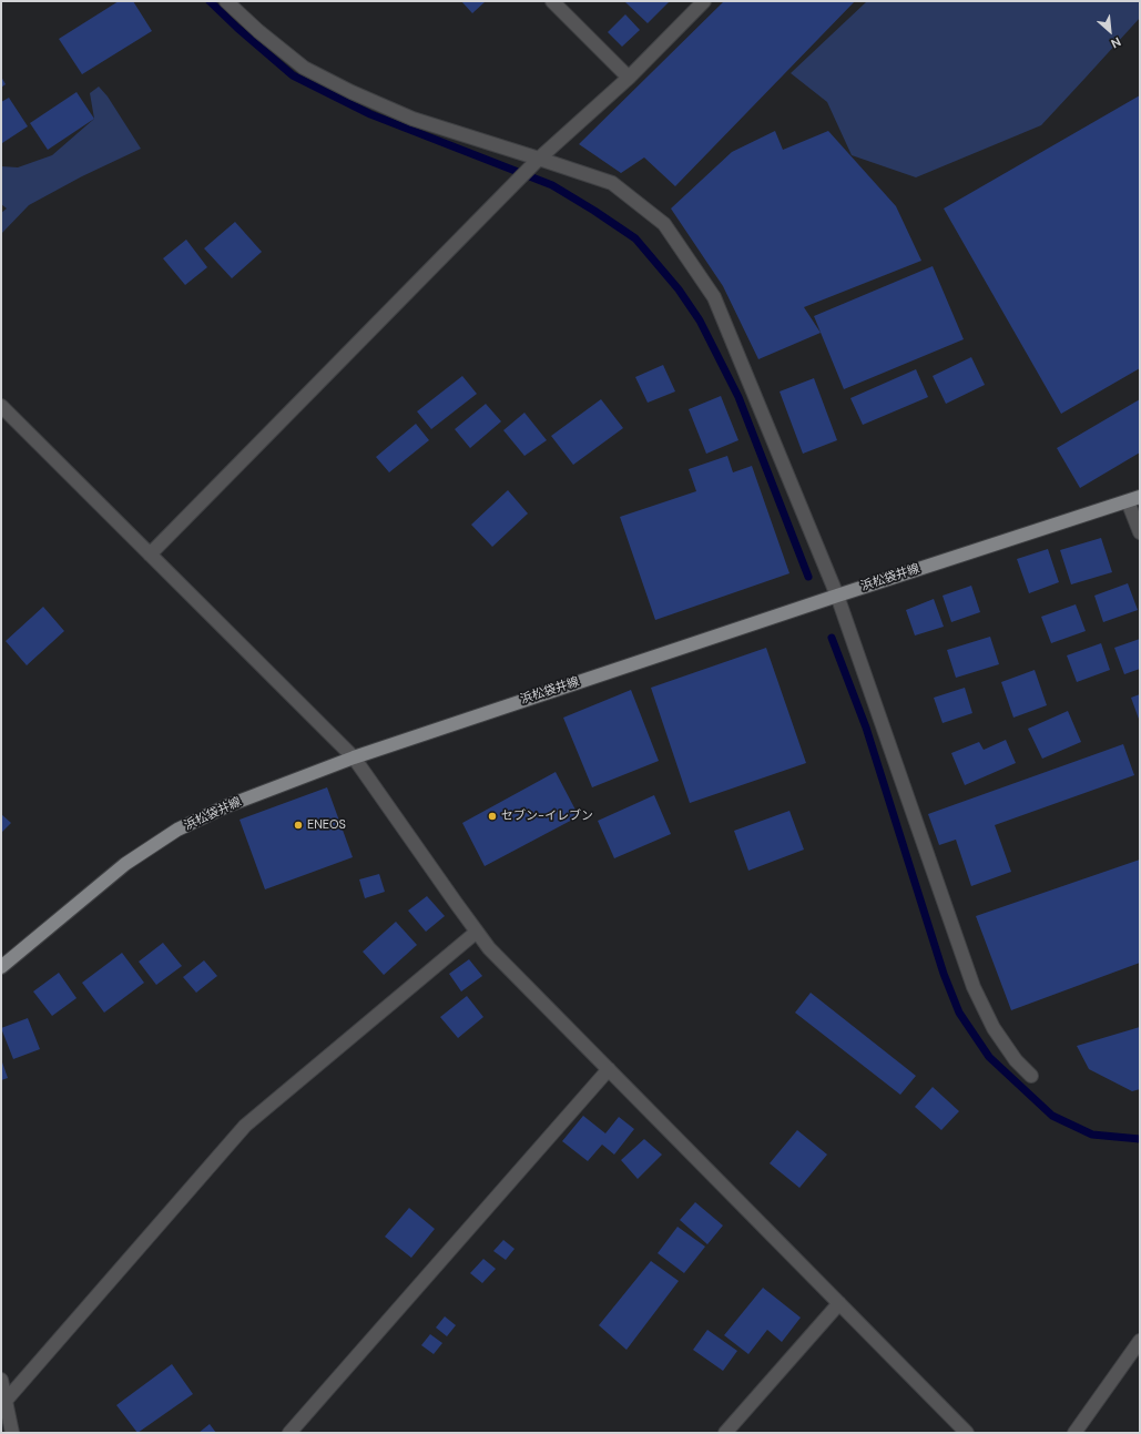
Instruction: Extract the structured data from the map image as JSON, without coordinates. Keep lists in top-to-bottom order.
{
  "streets": {
    "main road": ["浜松袋井線"]
  },
  "places": ["セブン-イレブン", "ENEOS"],
  "north": "bottom right"
}
